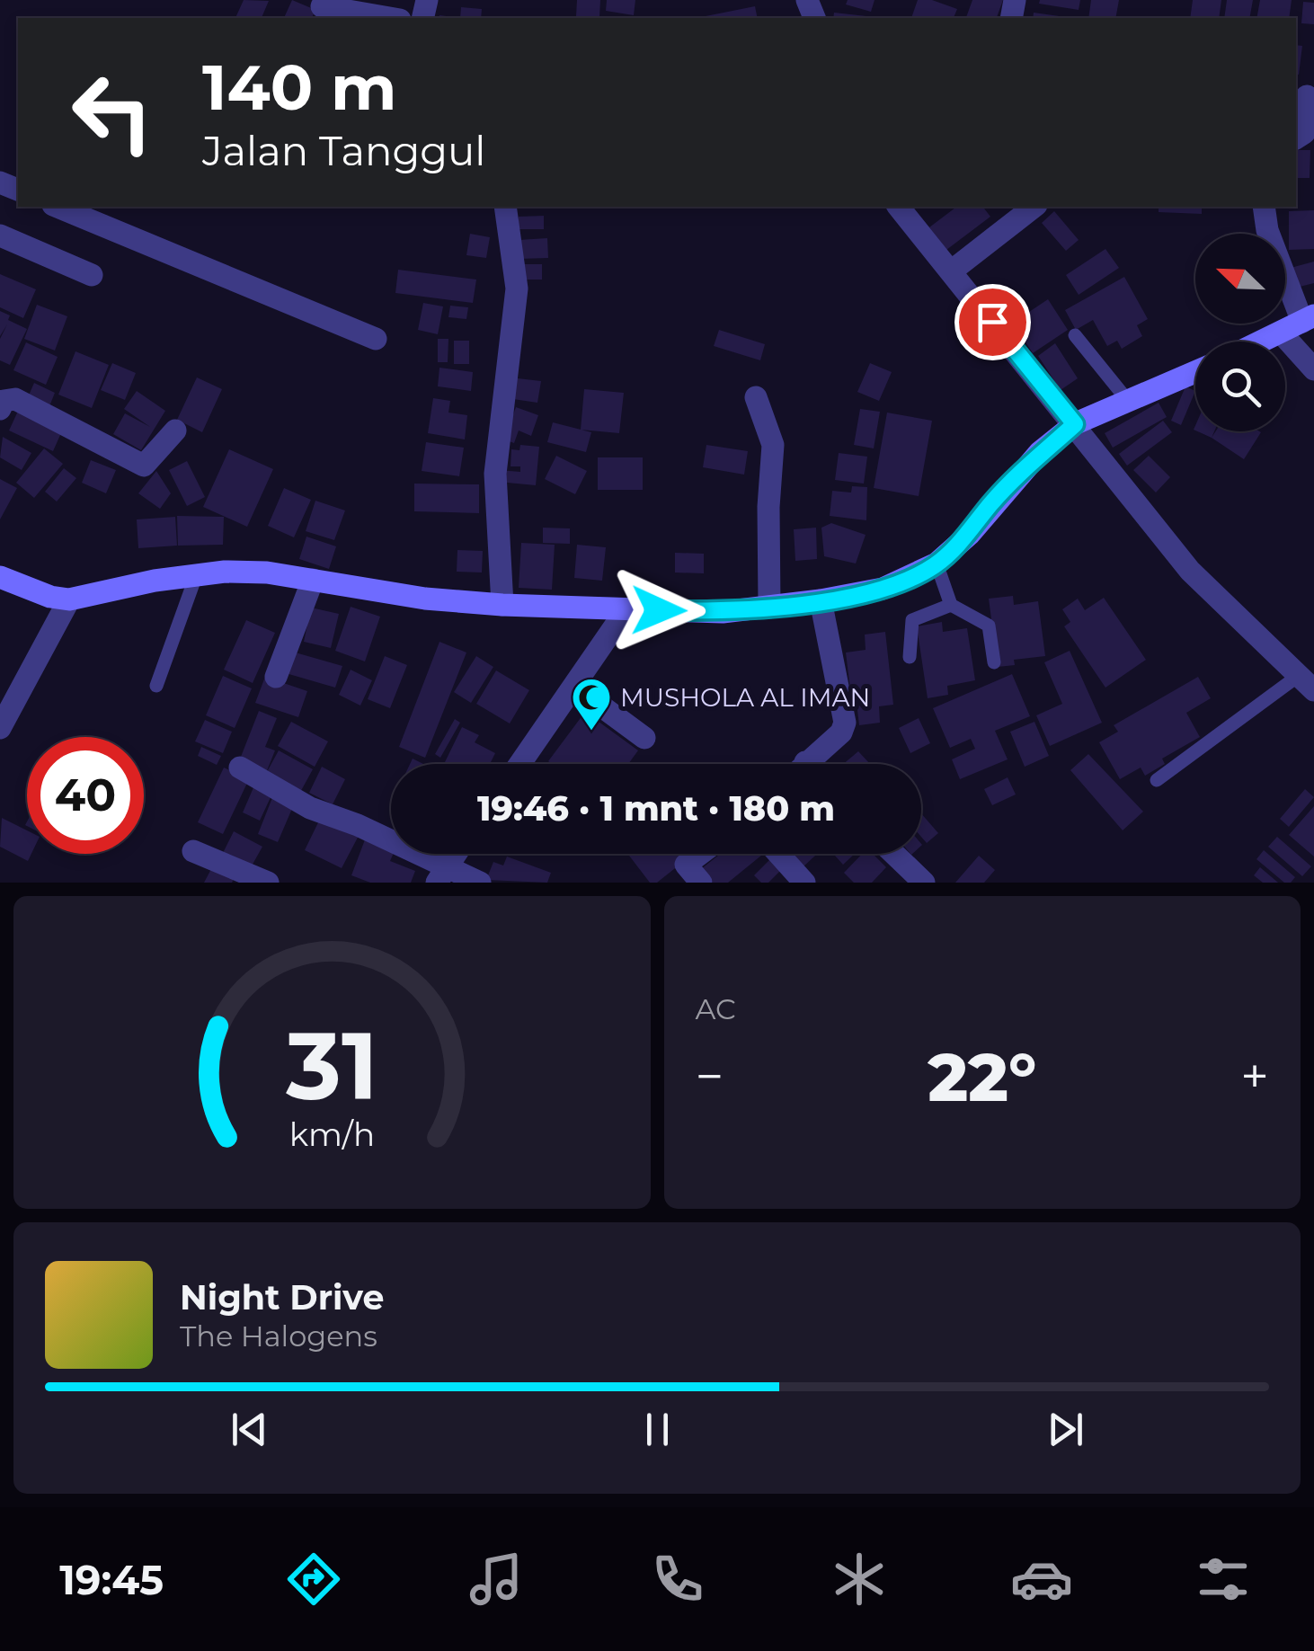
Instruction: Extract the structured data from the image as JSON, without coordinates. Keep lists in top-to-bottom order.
{
  "places": {
    "mosque": ["MUSHOLA AL IMAN"]
  },
  "north": "top left",
  "page": {
    "turn": ["140 m", "Jalan Tanggul"],
    "limit": "40",
    "trip": "19:46 · 1 mnt · 180 m",
    "tile": "AC",
    "heat": ["−", "22°", "+"],
    "song": ["Night Drive", "The Halogens"],
    "tabs": "19:45",
    "gauge": ["31", "km/h"]
  }
}
